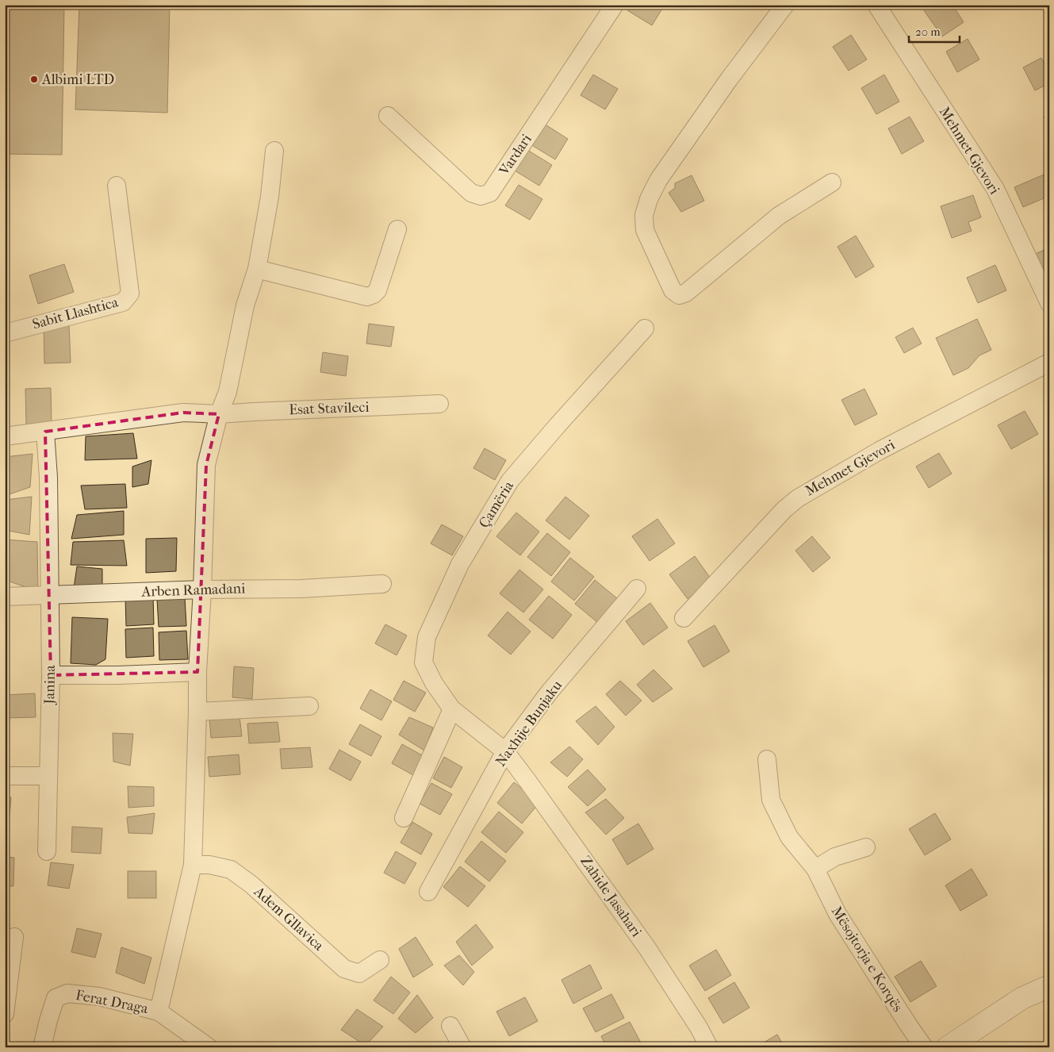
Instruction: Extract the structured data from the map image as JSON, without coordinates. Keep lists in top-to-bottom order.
{
  "streets": {
    "street": [
      "Mehmet Gjevori",
      "Vardari",
      "Sabit Llashtica",
      "Esat Stavileci",
      "Çamëria",
      "Arben Ramadani",
      "Janina",
      "Naxhije Bunjaku",
      "Zahide Jasahari",
      "Adem Gllavica",
      "Mësojtorja e Korqës",
      "Ferat Draga"
    ]
  },
  "crossings": [
    ["Çamëria", "Naxhije Bunjaku"],
    ["Çamëria", "Zahide Jasahari"],
    ["Arben Ramadani", "Janina"],
    ["Naxhije Bunjaku", "Zahide Jasahari"]
  ],
  "places": ["Albimi LTD"],
  "scale_bar": "20 m"
}
